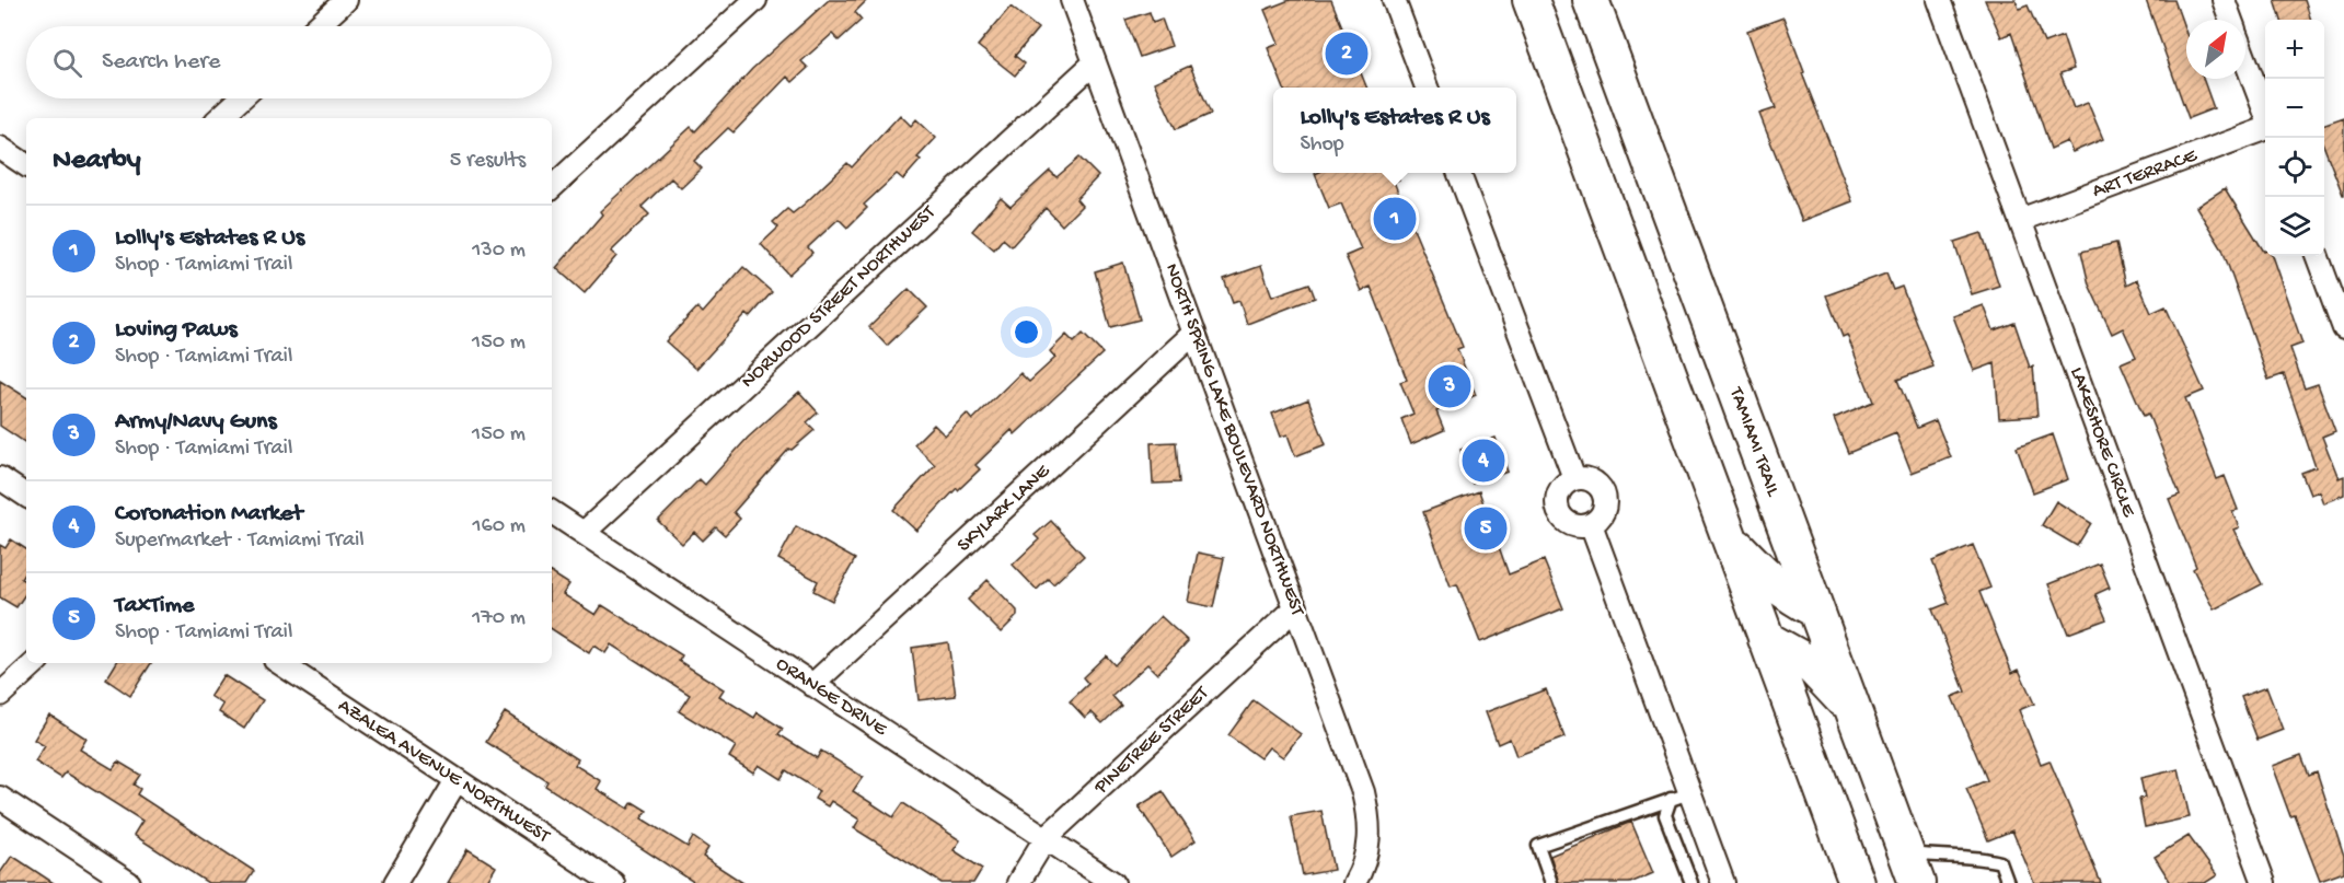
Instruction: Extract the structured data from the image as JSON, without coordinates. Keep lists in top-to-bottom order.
{
  "streets": {
    "main road": ["TAMIAMI TRAIL"],
    "street": [
      "ART TERRACE",
      "NORWOOD STREET NORTHWEST",
      "NORTH SPRING LAKE BOULEVARD NORTHWEST",
      "LAKESHORE CIRCLE",
      "SKYLARK LANE",
      "ORANGE DRIVE",
      "PINETREE STREET",
      "AZALEA AVENUE NORTHWEST"
    ]
  },
  "crossings": [
    ["ART TERRACE", "LAKESHORE CIRCLE"],
    ["NORWOOD STREET NORTHWEST", "NORTH SPRING LAKE BOULEVARD NORTHWEST"],
    ["NORWOOD STREET NORTHWEST", "ORANGE DRIVE"],
    ["NORTH SPRING LAKE BOULEVARD NORTHWEST", "SKYLARK LANE"],
    ["NORTH SPRING LAKE BOULEVARD NORTHWEST", "PINETREE STREET"],
    ["SKYLARK LANE", "ORANGE DRIVE"],
    ["ORANGE DRIVE", "PINETREE STREET"]
  ],
  "north": "top right",
  "page": {
    "map_buttons": ["+", "−"],
    "search": "Search here",
    "pins": [
      "2",
      "1",
      "3",
      "4",
      "5"
    ],
    "popup": ["Lolly's Estates R Us", "Shop"],
    "heading": ["Nearby", "5 results"],
    "list": [
      {
        "mark": "1",
        "name": "Lolly's Estates R Us",
        "note": "Shop · Tamiami Trail",
        "value": "130 m"
      },
      {
        "mark": "2",
        "name": "Loving Paws",
        "note": "Shop · Tamiami Trail",
        "value": "150 m"
      },
      {
        "mark": "3",
        "name": "Army/Navy Guns",
        "note": "Shop · Tamiami Trail",
        "value": "150 m"
      },
      {
        "mark": "4",
        "name": "Coronation Market",
        "note": "Supermarket · Tamiami Trail",
        "value": "160 m"
      },
      {
        "mark": "5",
        "name": "TaxTime",
        "note": "Shop · Tamiami Trail",
        "value": "170 m"
      }
    ]
  }
}
